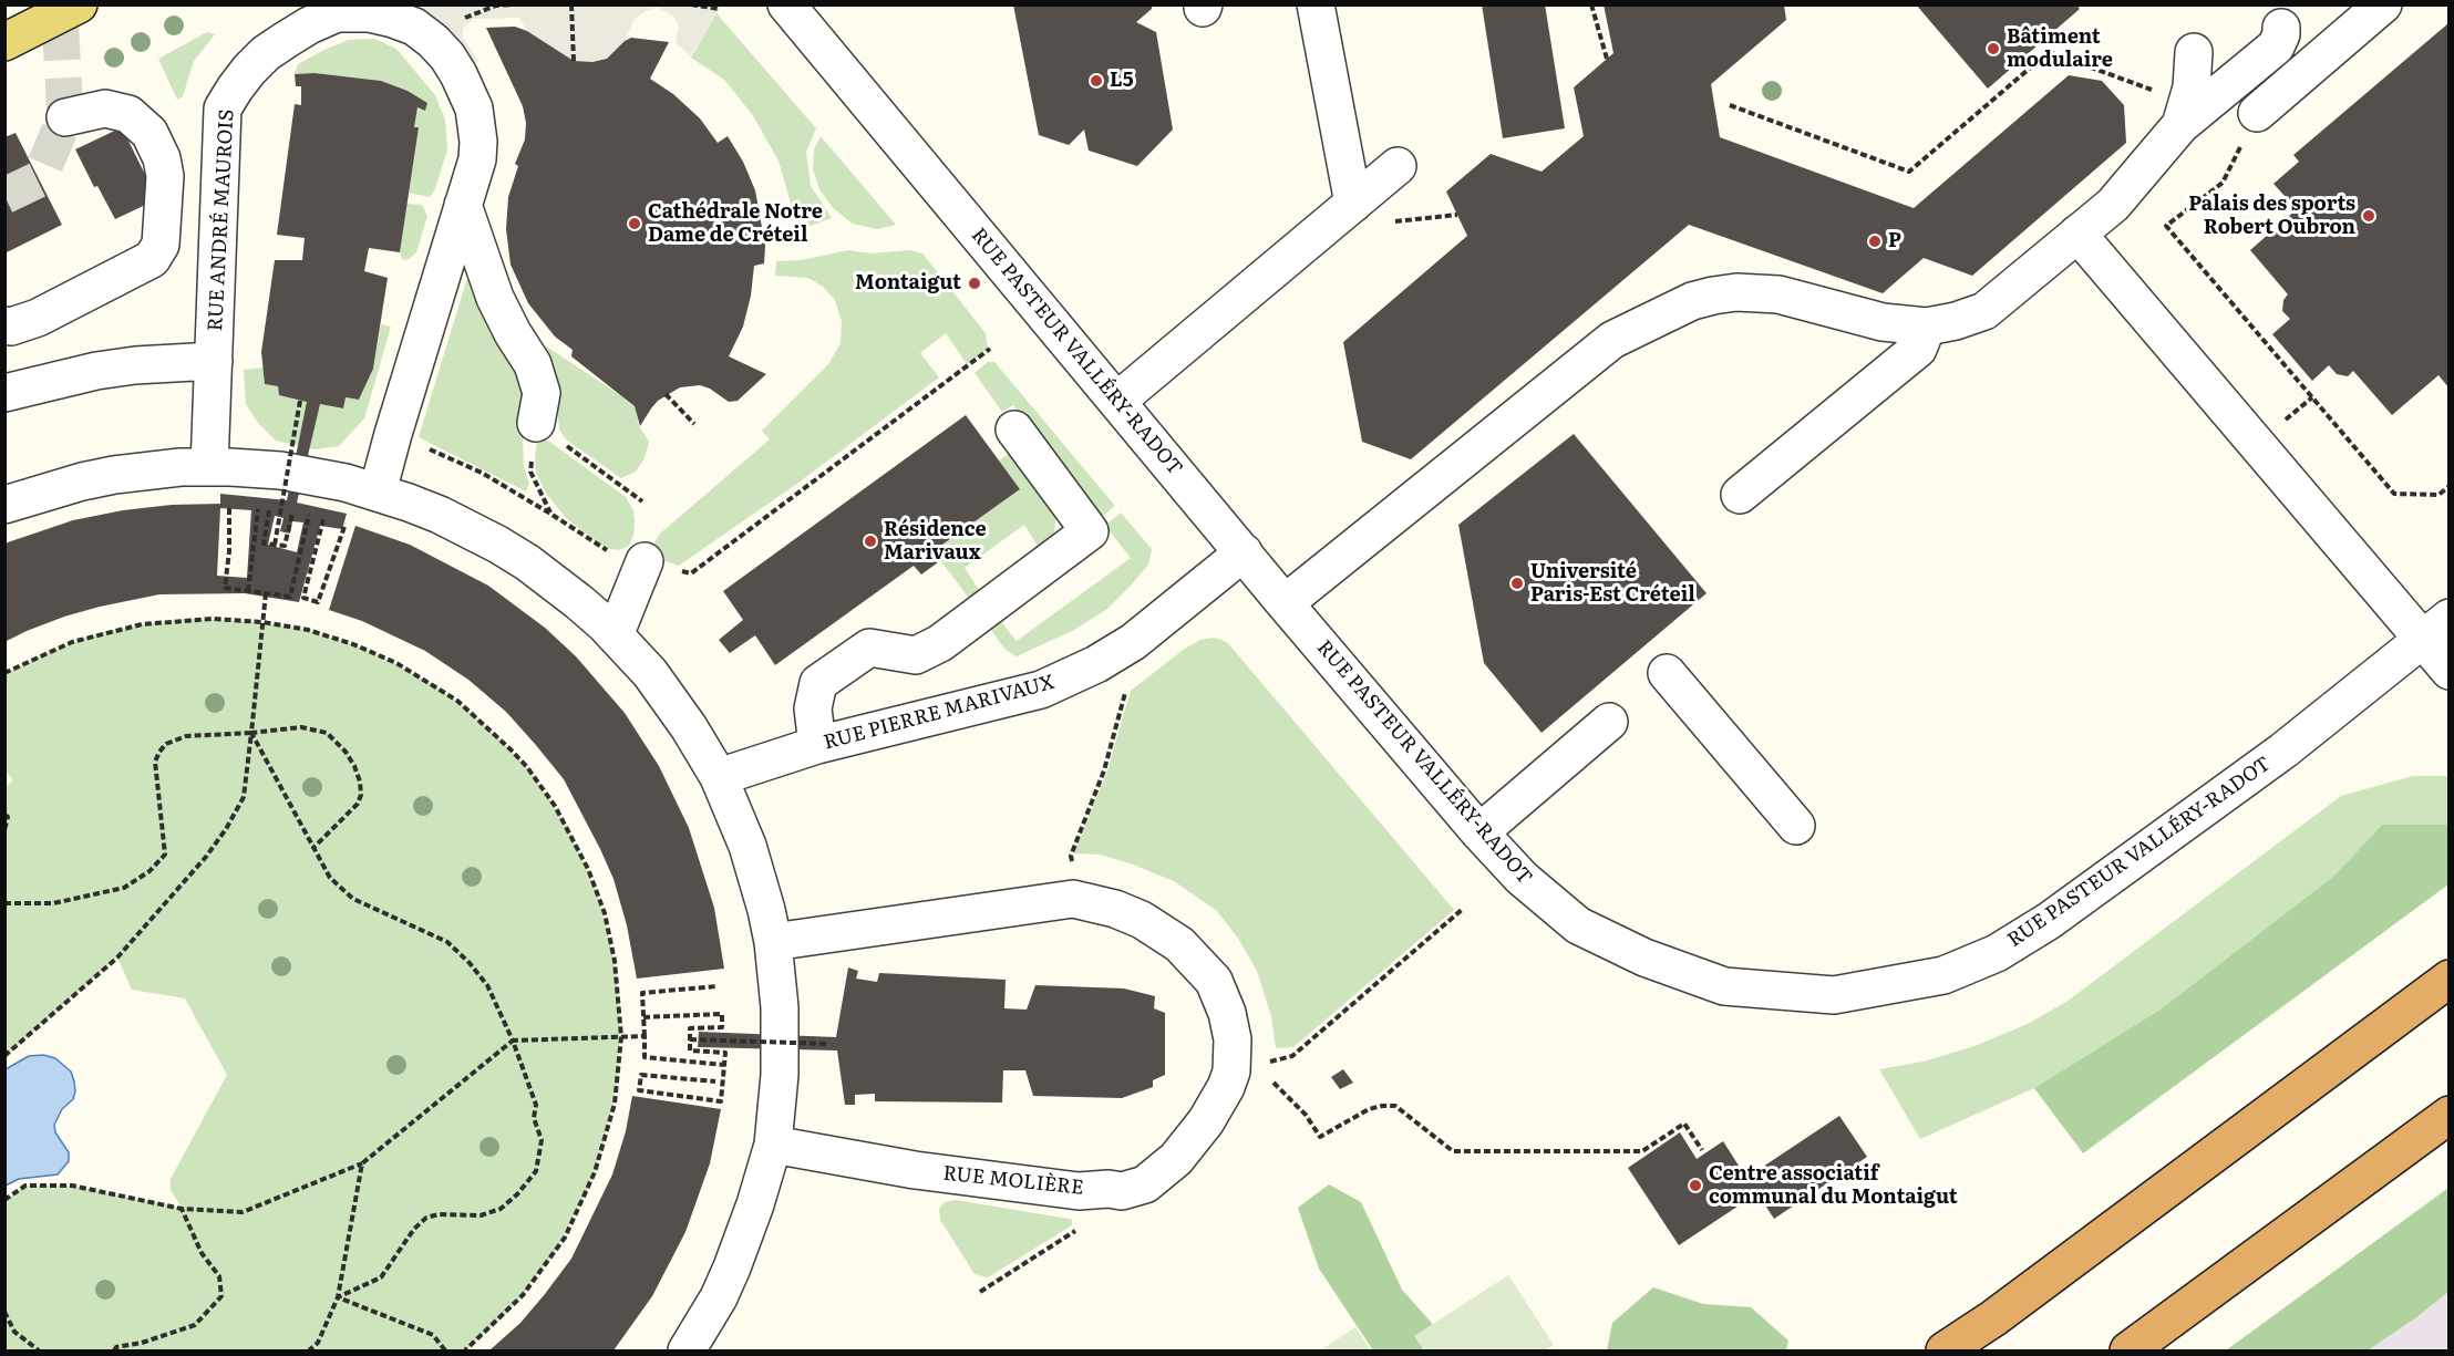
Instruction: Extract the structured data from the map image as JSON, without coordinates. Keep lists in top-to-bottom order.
{
  "streets": {
    "street": [
      "RUE ANDRÉ MAUROIS",
      "RUE PASTEUR VALLÉRY-RADOT",
      "RUE PIERRE MARIVAUX",
      "RUE MOLIÈRE"
    ]
  },
  "crossings": [
    ["RUE PASTEUR VALLÉRY-RADOT", "RUE PIERRE MARIVAUX"]
  ],
  "places": [
    "Bâtiment modulaire",
    "L5",
    "Palais des sports Robert Oubron",
    "Cathédrale Notre Dame de Créteil",
    "P",
    "Montaigut",
    "Résidence Marivaux",
    "Université Paris-Est Créteil",
    "Centre associatif communal du Montaigut"
  ]
}
